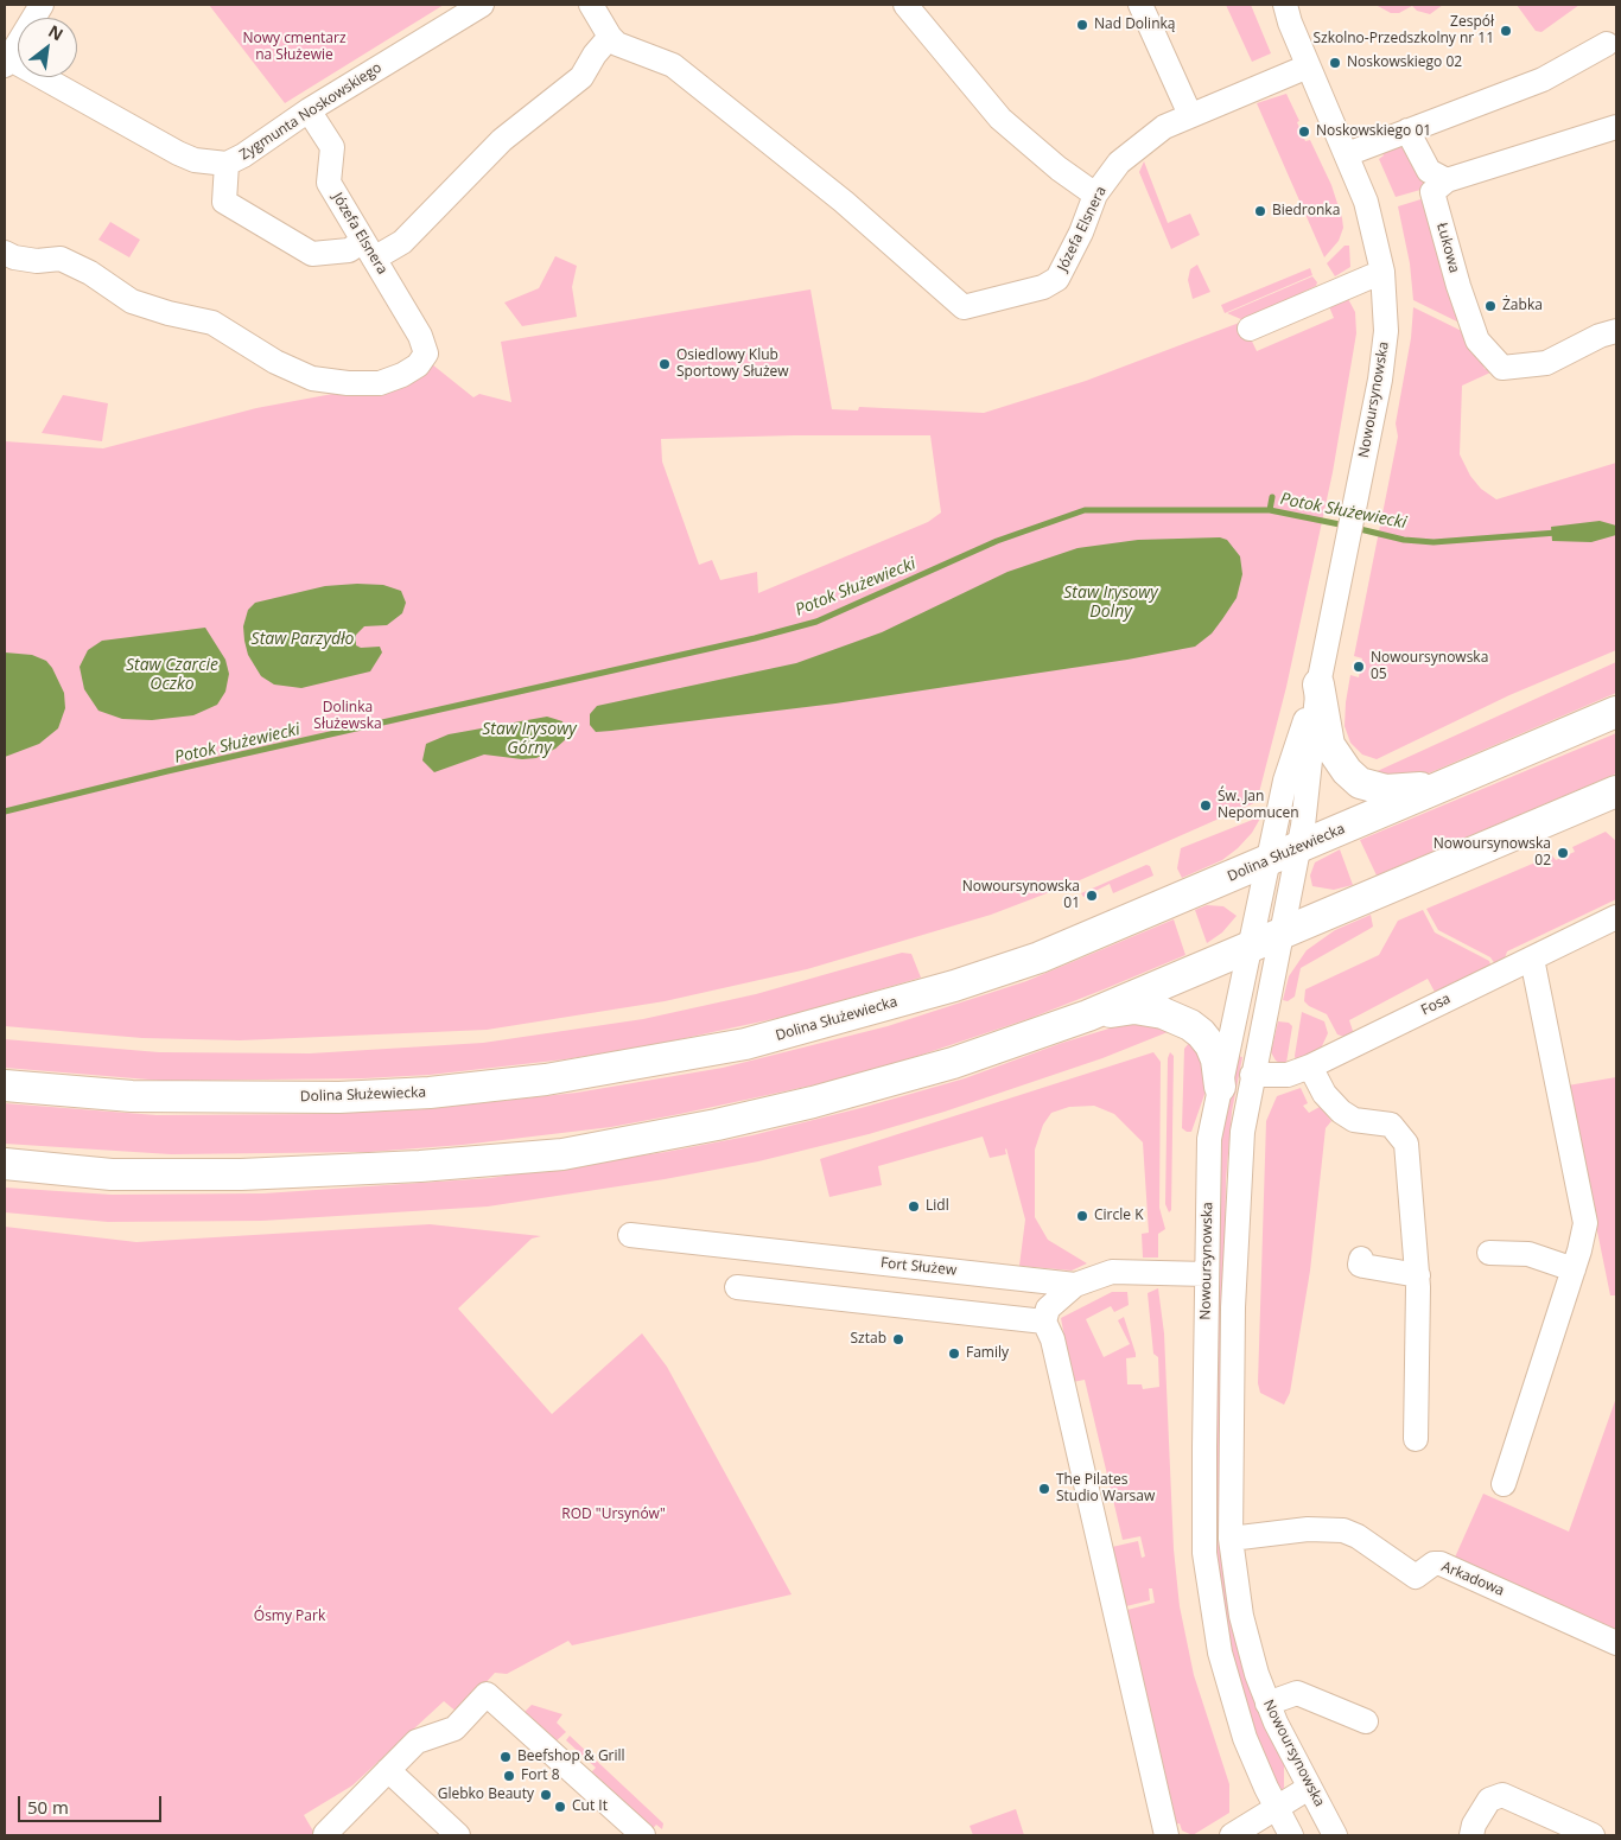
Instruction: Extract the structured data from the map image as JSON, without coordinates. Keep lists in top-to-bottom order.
{
  "streets": {
    "main road": ["Dolina Służewiecka"],
    "street": [
      "Zygmunta Noskowskiego",
      "Józefa Elsnera",
      "Łukowa",
      "Nowoursynowska",
      "Fosa",
      "Fort Służew",
      "Arkadowa"
    ]
  },
  "crossings": [
    ["Zygmunta Noskowskiego", "Józefa Elsnera"],
    ["Józefa Elsnera", "Nowoursynowska"],
    ["Nowoursynowska", "Dolina Służewiecka"],
    ["Nowoursynowska", "Fosa"],
    ["Nowoursynowska", "Fort Służew"],
    ["Nowoursynowska", "Arkadowa"]
  ],
  "water": [
    "Potok Służewiecki",
    "Staw Irysowy Dolny",
    "Staw Parzydło",
    "Staw Czarcie Oczko",
    "Staw Irysowy Górny"
  ],
  "parks": [
    "Nowy cmentarz na Służewie",
    "Dolinka Służewska",
    "ROD \"Ursynów\"",
    "Ósmy Park"
  ],
  "places": [
    "Nad Dolinką",
    "Zespół Szkolno-Przedszkolny nr 11",
    "Noskowskiego 02",
    "Noskowskiego 01",
    "Biedronka",
    "Żabka",
    "Osiedlowy Klub Sportowy Służew",
    "Nowoursynowska 05",
    "Św. Jan Nepomucen",
    "Nowoursynowska 02",
    "Nowoursynowska 01",
    "Lidl",
    "Circle K",
    "Sztab",
    "Family",
    "The Pilates Studio Warsaw",
    "Beefshop & Grill",
    "Fort 8",
    "Glebko Beauty",
    "Cut It"
  ],
  "scale_bar": "50 m",
  "north": "top right"
}
